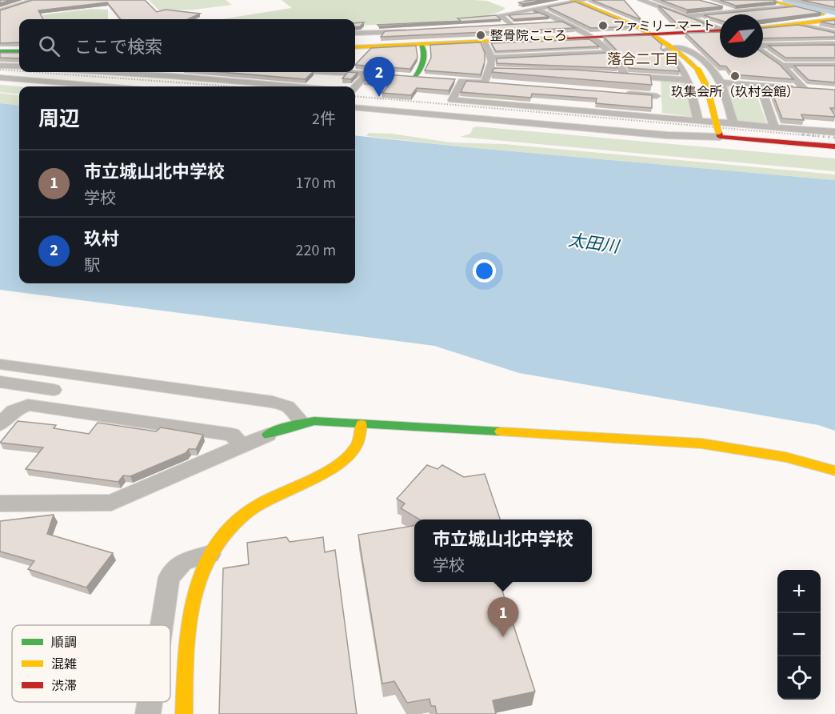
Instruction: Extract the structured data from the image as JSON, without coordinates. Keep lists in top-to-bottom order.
{
  "districts": ["落合二丁目"],
  "water": ["太田川"],
  "places": ["ファミリーマート", "整骨院こころ", "玖集会所（玖村会館）"],
  "legend": ["順調", "混雑", "渋滞"],
  "north": "bottom left",
  "page": {
    "search": "ここで検索",
    "pins": ["2", "1"],
    "heading": ["周辺", "2件"],
    "list": [
      {
        "mark": "1",
        "name": "市立城山北中学校",
        "note": "学校",
        "value": "170 m"
      },
      {
        "mark": "2",
        "name": "玖村",
        "note": "駅",
        "value": "220 m"
      }
    ],
    "popup": ["市立城山北中学校", "学校"],
    "map_buttons": ["+", "−"]
  }
}
